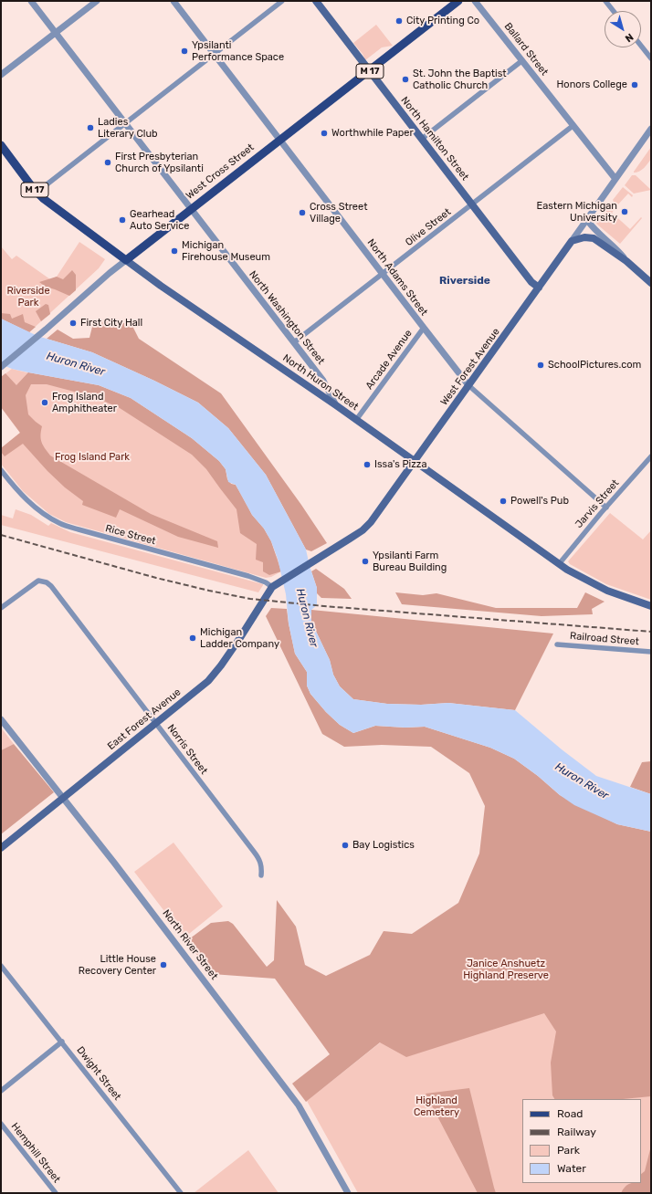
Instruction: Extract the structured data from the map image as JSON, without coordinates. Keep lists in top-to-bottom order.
{
  "streets": {
    "main road": [
      "M 17",
      "North Hamilton Street",
      "West Cross Street",
      "West Forest Avenue",
      "North Huron Street",
      "East Forest Avenue"
    ],
    "street": [
      "Ballard Street",
      "Olive Street",
      "North Adams Street",
      "North Washington Street",
      "Arcade Avenue",
      "Jarvis Street",
      "Rice Street",
      "Railroad Street",
      "Norris Street",
      "North River Street",
      "Dwight Street",
      "Hemphill Street"
    ]
  },
  "crossings": [
    ["Ballard Street", "Olive Street"],
    ["Ballard Street", "West Forest Avenue"],
    ["North Hamilton Street", "West Cross Street"],
    ["North Hamilton Street", "Olive Street"],
    ["North Hamilton Street", "West Forest Avenue"],
    ["West Cross Street", "North Adams Street"],
    ["West Cross Street", "North Washington Street"],
    ["West Cross Street", "North Huron Street"],
    ["Olive Street", "North Adams Street"],
    ["Olive Street", "North Washington Street"],
    ["North Adams Street", "Arcade Avenue"],
    ["North Adams Street", "West Forest Avenue"],
    ["North Adams Street", "Jarvis Street"],
    ["North Washington Street", "North Huron Street"],
    ["Arcade Avenue", "North Huron Street"],
    ["West Forest Avenue", "North Huron Street"],
    ["West Forest Avenue", "Rice Street"],
    ["West Forest Avenue", "East Forest Avenue"],
    ["North Huron Street", "Jarvis Street"],
    ["Rice Street", "East Forest Avenue"],
    ["East Forest Avenue", "Norris Street"],
    ["East Forest Avenue", "North River Street"]
  ],
  "districts": ["Riverside"],
  "water": ["Huron River"],
  "parks": [
    "Riverside Park",
    "Frog Island Park",
    "Janice Anshuetz Highland Preserve",
    "Highland Cemetery"
  ],
  "places": [
    "City Printing Co",
    "Ypsilanti Performance Space",
    "St. John the Baptist Catholic Church",
    "Honors College",
    "Ladies Literary Club",
    "Worthwhile Paper",
    "First Presbyterian Church of Ypsilanti",
    "Eastern Michigan University",
    "Cross Street Village",
    "Gearhead Auto Service",
    "Michigan Firehouse Museum",
    "First City Hall",
    "SchoolPictures.com",
    "Frog Island Amphitheater",
    "Issa's Pizza",
    "Powell's Pub",
    "Ypsilanti Farm Bureau Building",
    "Michigan Ladder Company",
    "Bay Logistics",
    "Little House Recovery Center"
  ],
  "legend": [
    "Road",
    "Railway",
    "Park",
    "Water"
  ],
  "north": "bottom right"
}
